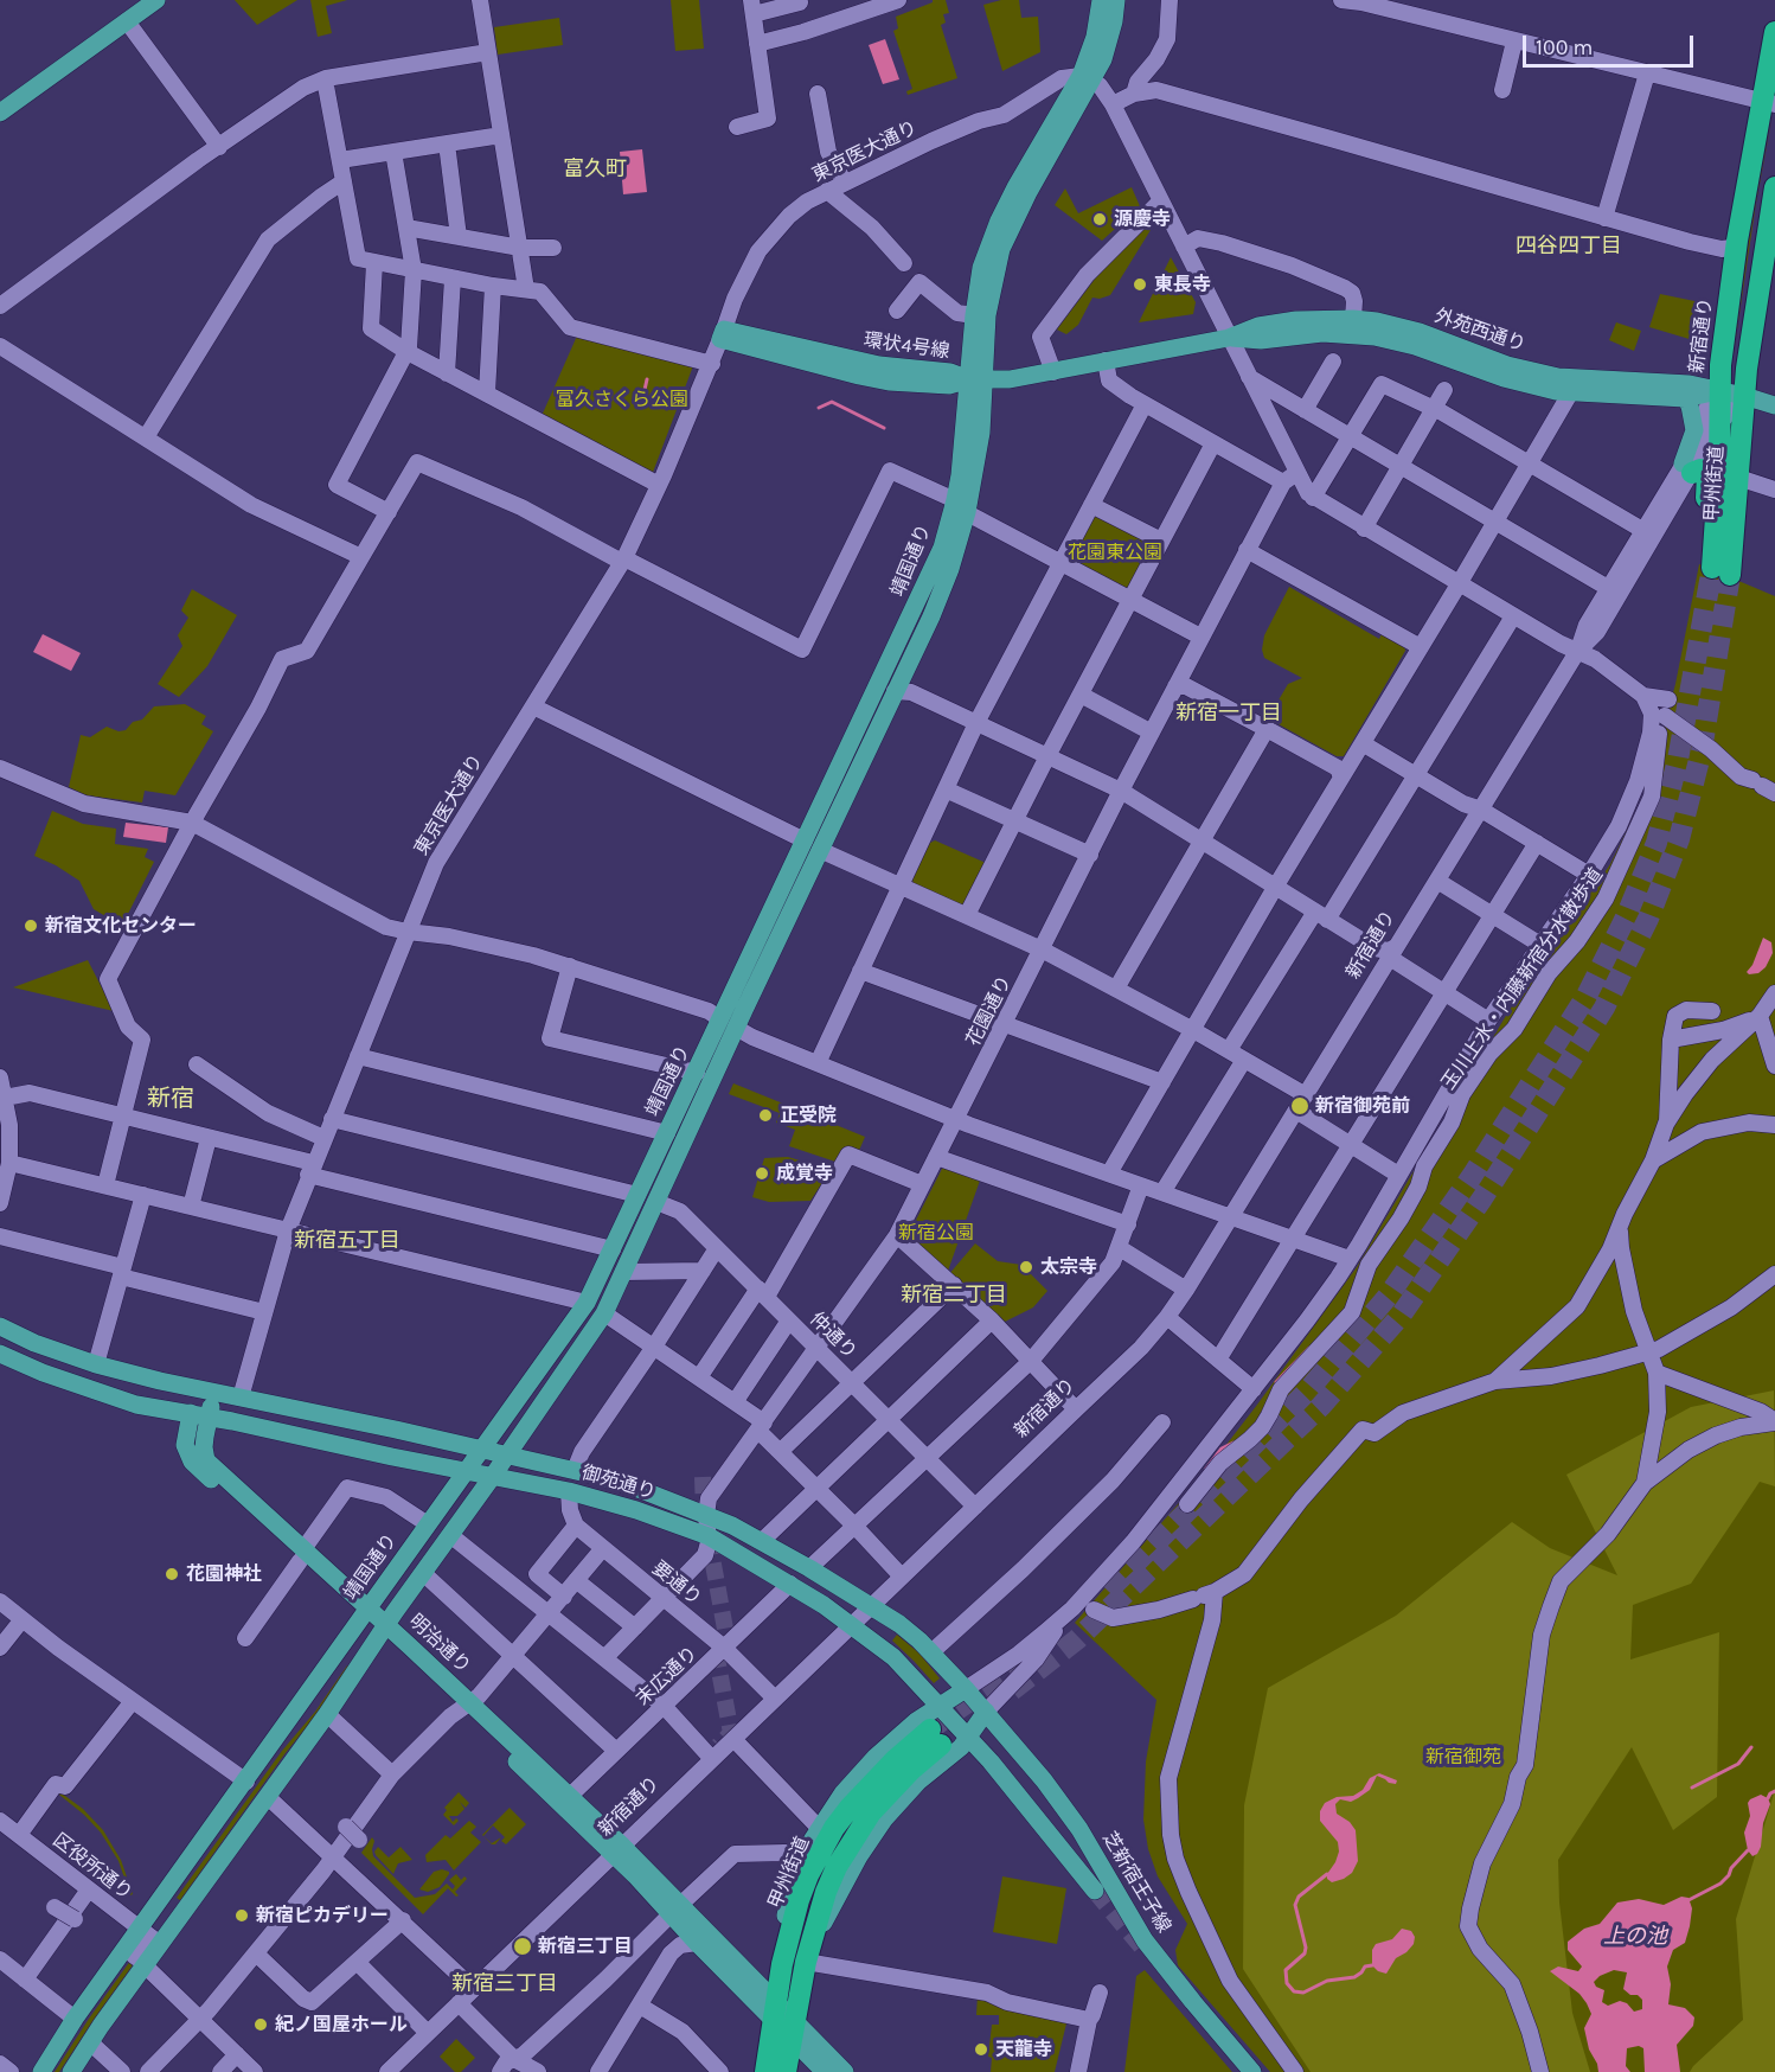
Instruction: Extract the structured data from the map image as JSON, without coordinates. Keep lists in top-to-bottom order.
{
  "streets": {
    "highway": ["新宿通り", "甲州街道"],
    "main road": [
      "外苑西通り",
      "環状4号線",
      "靖国通り",
      "御苑通り",
      "明治通り",
      "芝新宿王子線"
    ],
    "street": [
      "東京医大通り",
      "玉川上水・内藤新宿分水散歩道",
      "花園通り",
      "仲通り",
      "要通り",
      "末広通り",
      "区役所通り"
    ]
  },
  "crossings": [
    ["東京医大通り", "環状4号線"],
    ["東京医大通り", "靖国通り"],
    ["東京医大通り", "御苑通り"],
    ["外苑西通り", "新宿通り"],
    ["外苑西通り", "環状4号線"],
    ["外苑西通り", "甲州街道"],
    ["外苑西通り", "靖国通り"],
    ["新宿通り", "甲州街道"],
    ["新宿通り", "仲通り"],
    ["新宿通り", "御苑通り"],
    ["新宿通り", "要通り"],
    ["新宿通り", "明治通り"],
    ["環状4号線", "靖国通り"],
    ["甲州街道", "明治通り"],
    ["靖国通り", "仲通り"],
    ["靖国通り", "御苑通り"],
    ["靖国通り", "明治通り"],
    ["靖国通り", "区役所通り"],
    ["花園通り", "仲通り"],
    ["花園通り", "御苑通り"],
    ["御苑通り", "明治通り"],
    ["御苑通り", "末広通り"],
    ["御苑通り", "芝新宿王子線"],
    ["要通り", "末広通り"],
    ["明治通り", "末広通り"]
  ],
  "districts": [
    "富久町",
    "四谷四丁目",
    "新宿一丁目",
    "新宿",
    "新宿五丁目",
    "新宿二丁目",
    "新宿三丁目"
  ],
  "water": ["上の池"],
  "parks": [
    "富久さくら公園",
    "花園東公園",
    "新宿公園",
    "新宿御苑"
  ],
  "places": [
    "源慶寺",
    "東長寺",
    "新宿文化センター",
    "新宿御苑前",
    "正受院",
    "成覚寺",
    "太宗寺",
    "花園神社",
    "新宿ピカデリー",
    "新宿三丁目",
    "紀ノ国屋ホール",
    "天龍寺"
  ],
  "scale_bar": "100 m"
}
